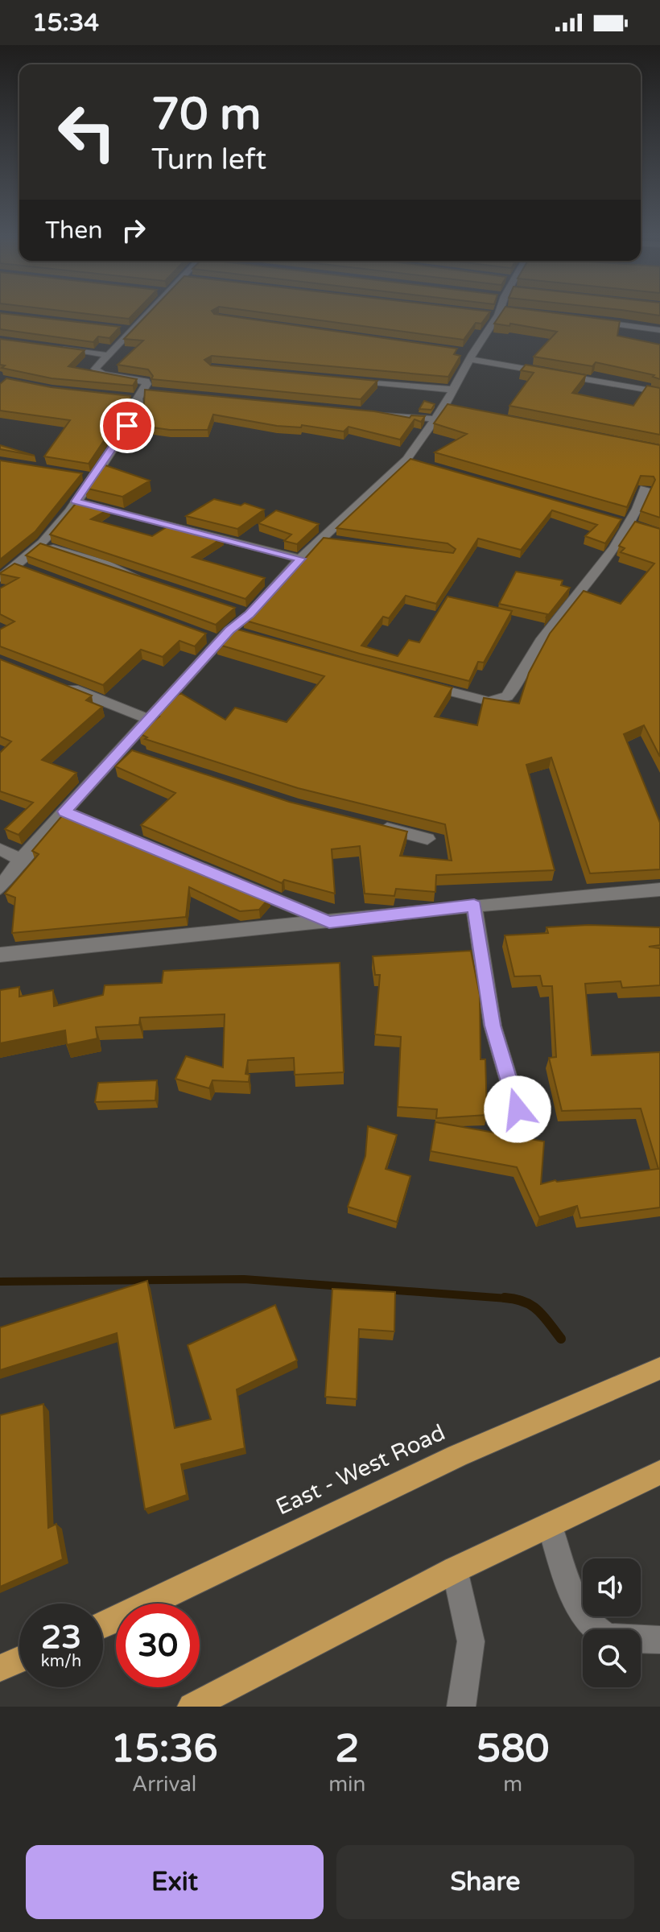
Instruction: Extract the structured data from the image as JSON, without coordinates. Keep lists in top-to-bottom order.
{
  "streets": {
    "main road": ["East - West Road"]
  },
  "page": {
    "status": "15:34",
    "turn": ["70 m", "Turn left"],
    "then": "Then",
    "speed": "23 km/h",
    "limit": "30",
    "eta": [
      "15:36",
      "Arrival",
      "2",
      "min",
      "580",
      "m"
    ],
    "buttons": ["Exit", "Share"]
  }
}
